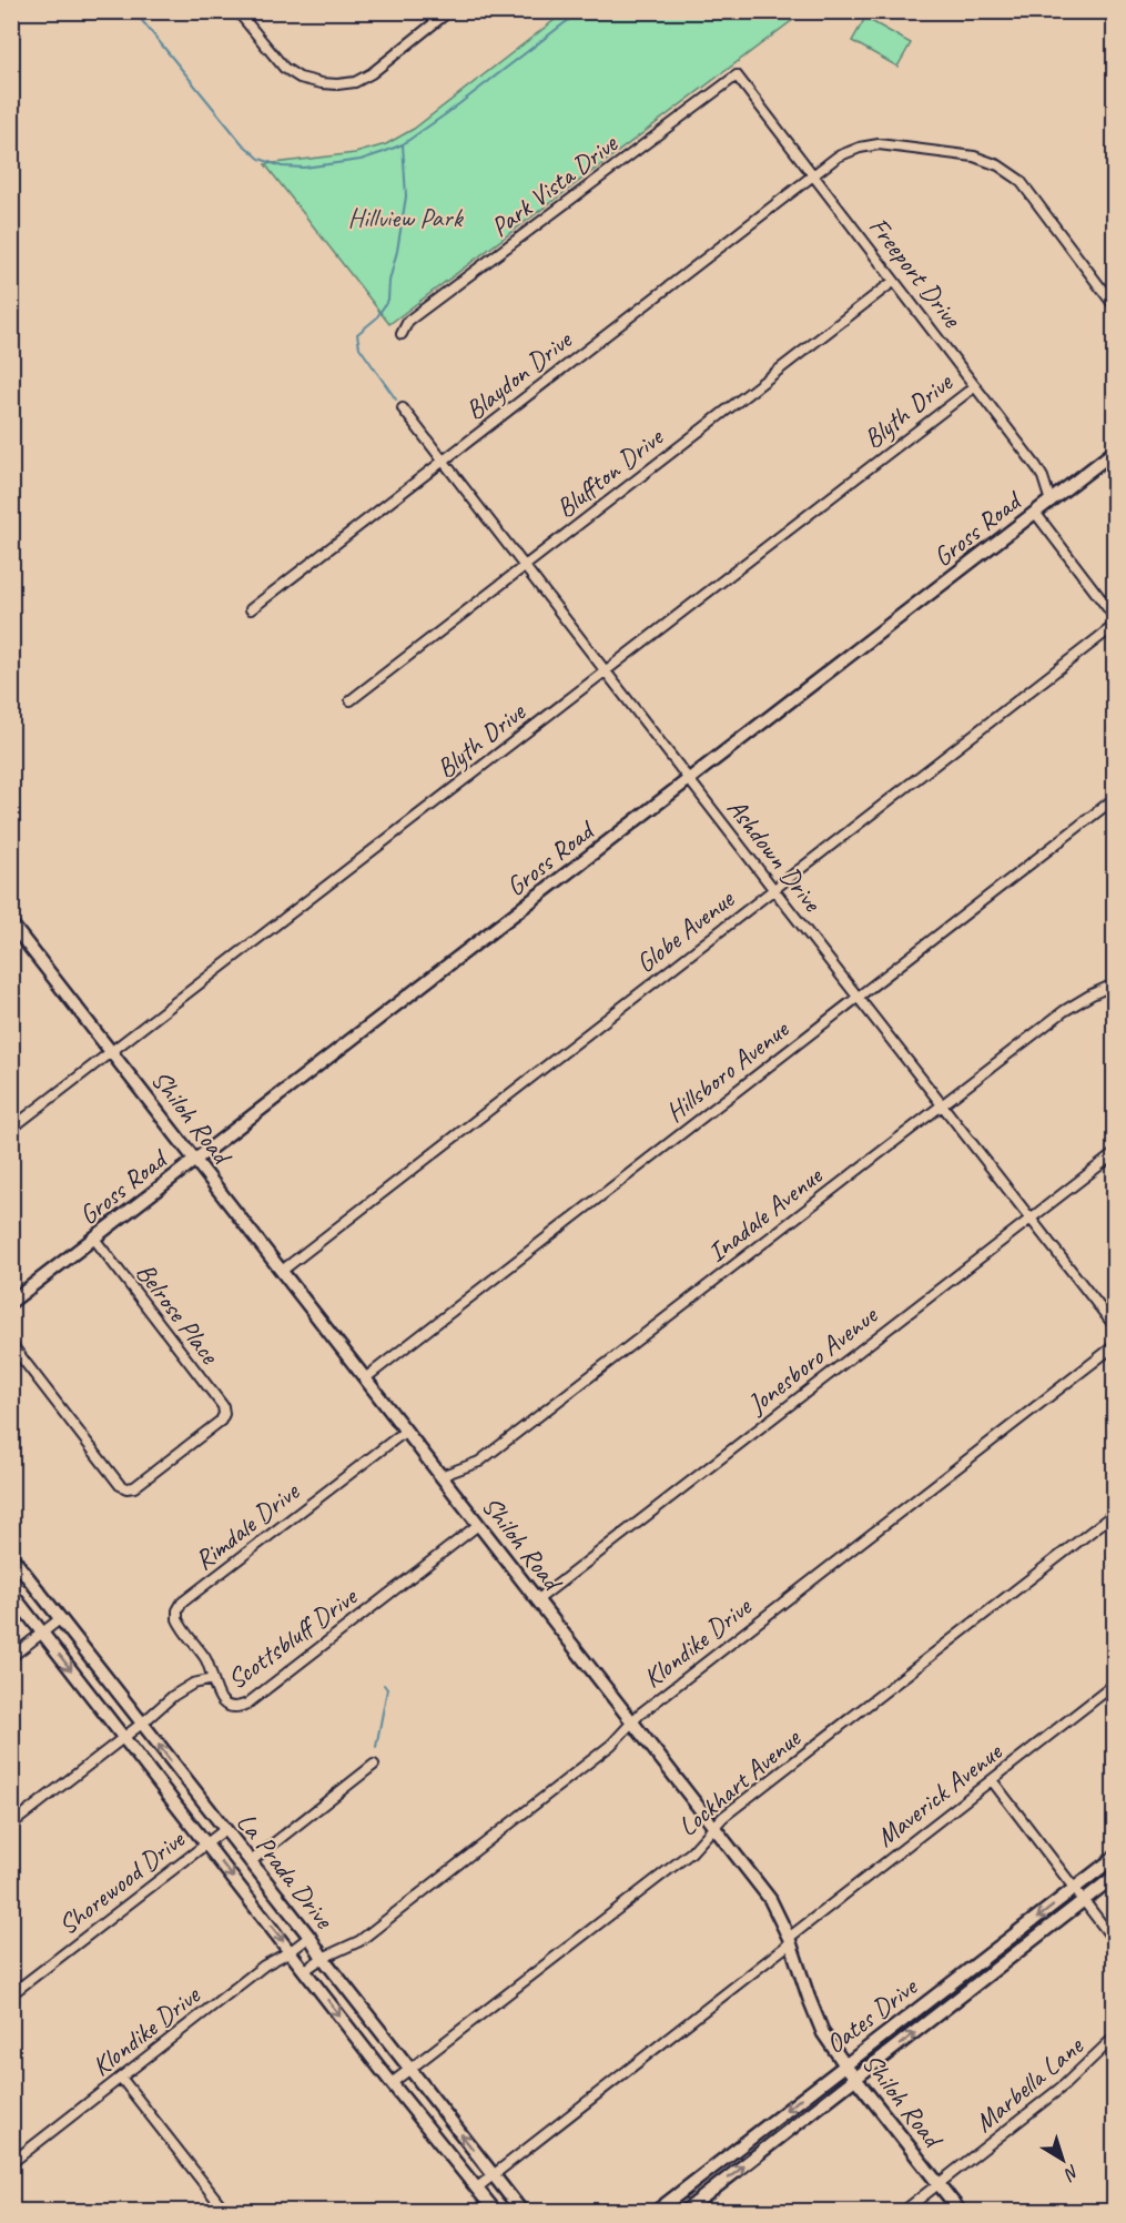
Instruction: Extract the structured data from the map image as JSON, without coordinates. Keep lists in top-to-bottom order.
{
  "streets": {
    "street": [
      "Park Vista Drive",
      "Freeport Drive",
      "Blaydon Drive",
      "Blyth Drive",
      "Bluffton Drive",
      "Gross Road",
      "Ashdown Drive",
      "Globe Avenue",
      "Hillsboro Avenue",
      "Shiloh Road",
      "Inadale Avenue",
      "Belrose Place",
      "Jonesboro Avenue",
      "Rimdale Drive",
      "Scottsbluff Drive",
      "Klondike Drive",
      "Lockhart Avenue",
      "Maverick Avenue",
      "La Prada Drive",
      "Shorewood Drive",
      "Oates Drive",
      "Marbella Lane"
    ]
  },
  "crossings": [
    ["Park Vista Drive", "Freeport Drive"],
    ["Freeport Drive", "Blaydon Drive"],
    ["Freeport Drive", "Blyth Drive"],
    ["Freeport Drive", "Bluffton Drive"],
    ["Freeport Drive", "Gross Road"],
    ["Blaydon Drive", "Ashdown Drive"],
    ["Blyth Drive", "Ashdown Drive"],
    ["Blyth Drive", "Shiloh Road"],
    ["Bluffton Drive", "Ashdown Drive"],
    ["Gross Road", "Ashdown Drive"],
    ["Gross Road", "Shiloh Road"],
    ["Gross Road", "Belrose Place"],
    ["Ashdown Drive", "Globe Avenue"],
    ["Ashdown Drive", "Hillsboro Avenue"],
    ["Ashdown Drive", "Inadale Avenue"],
    ["Ashdown Drive", "Jonesboro Avenue"],
    ["Globe Avenue", "Shiloh Road"],
    ["Hillsboro Avenue", "Shiloh Road"],
    ["Shiloh Road", "Inadale Avenue"],
    ["Shiloh Road", "Jonesboro Avenue"],
    ["Shiloh Road", "Rimdale Drive"],
    ["Shiloh Road", "Scottsbluff Drive"],
    ["Shiloh Road", "Klondike Drive"],
    ["Shiloh Road", "Lockhart Avenue"],
    ["Shiloh Road", "Maverick Avenue"],
    ["Shiloh Road", "Oates Drive"],
    ["Shiloh Road", "Marbella Lane"],
    ["Rimdale Drive", "Scottsbluff Drive"],
    ["Scottsbluff Drive", "La Prada Drive"],
    ["Klondike Drive", "La Prada Drive"],
    ["Lockhart Avenue", "La Prada Drive"],
    ["Maverick Avenue", "La Prada Drive"],
    ["La Prada Drive", "Shorewood Drive"]
  ],
  "parks": ["Hillview Park"],
  "north": "bottom right"
}
